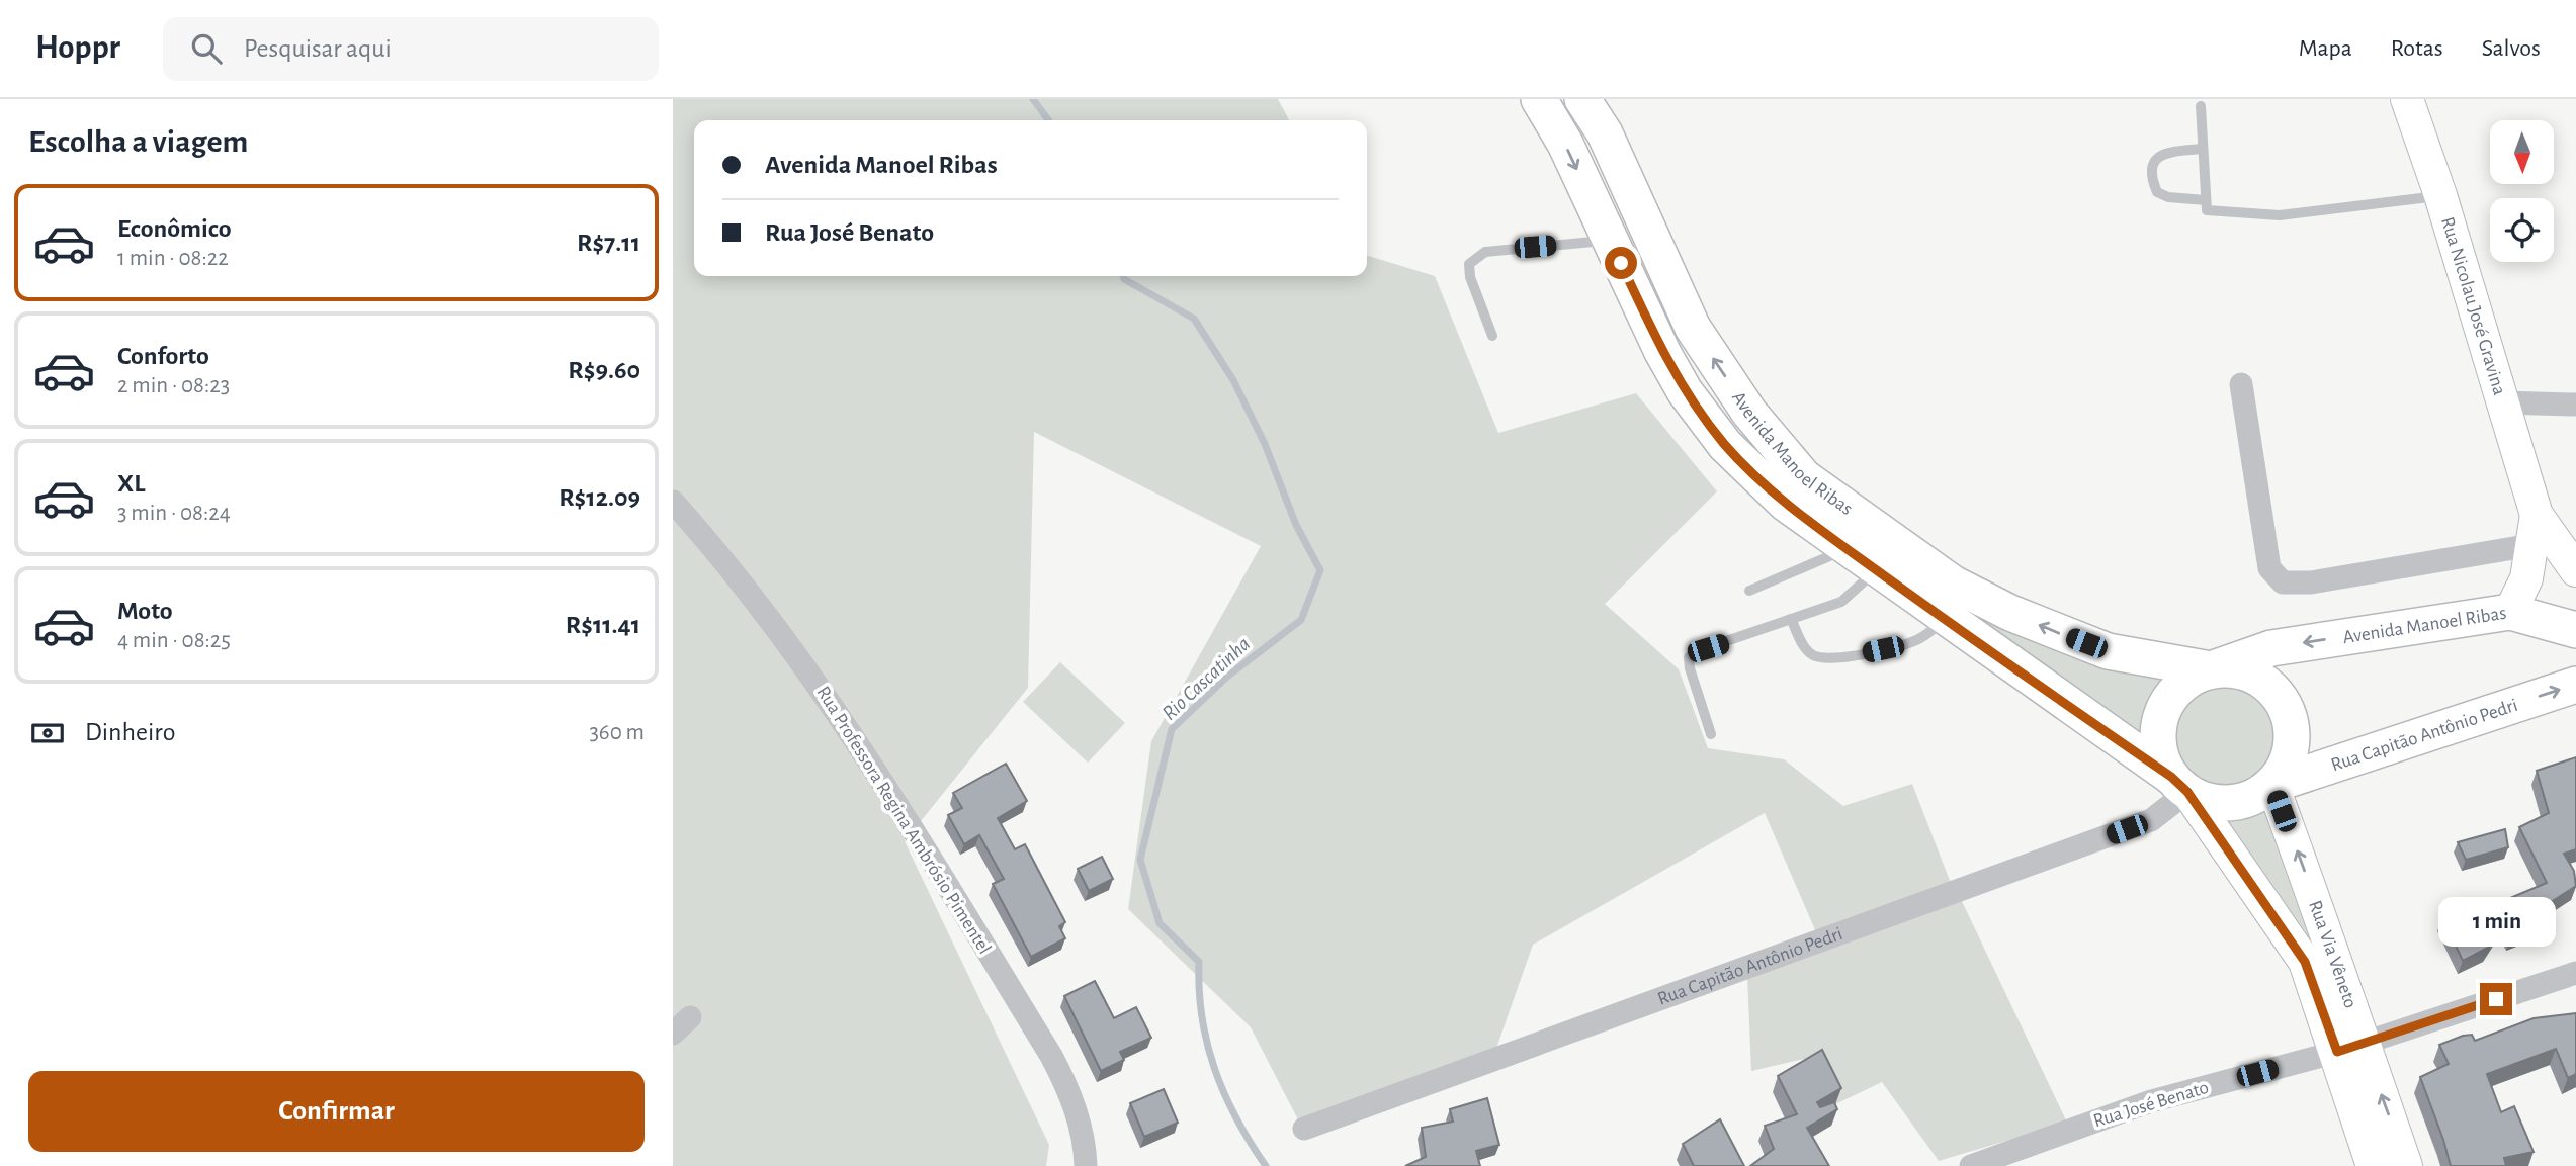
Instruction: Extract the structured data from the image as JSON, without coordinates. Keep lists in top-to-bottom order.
{
  "streets": {
    "main road": [
      "Rua Nicolau José Gravina",
      "Avenida Manoel Ribas",
      "Rua Capitão Antônio Pedri",
      "Rua Via Vêneto"
    ],
    "street": ["Rua Professora Regina Ambrósio Pimentel", "Rua José Benato"]
  },
  "crossings": [
    ["Rua Nicolau José Gravina", "Avenida Manoel Ribas"],
    ["Avenida Manoel Ribas", "Rua Capitão Antônio Pedri"],
    ["Avenida Manoel Ribas", "Rua Via Vêneto"],
    ["Rua Capitão Antônio Pedri", "Rua Via Vêneto"],
    ["Rua Via Vêneto", "Rua José Benato"]
  ],
  "water": ["Rio Cascatinha"],
  "north": "bottom",
  "page": {
    "header": "Hoppr",
    "search": "Pesquisar aqui",
    "nav": ["Mapa", "Rotas", "Salvos"],
    "heading": "Escolha a viagem",
    "banner": ["Avenida Manoel Ribas", "Rua José Benato"],
    "list": [
      {
        "name": "Econômico",
        "note": "1 min · 08:22",
        "value": "R$7.11"
      },
      {
        "name": "Conforto",
        "note": "2 min · 08:23",
        "value": "R$9.60"
      },
      {
        "name": "XL",
        "note": "3 min · 08:24",
        "value": "R$12.09"
      },
      {
        "name": "Moto",
        "note": "4 min · 08:25",
        "value": "R$11.41"
      }
    ],
    "pay": ["Dinheiro", "360 m"],
    "bubble": "1 min",
    "buttons": "Confirmar"
  }
}
